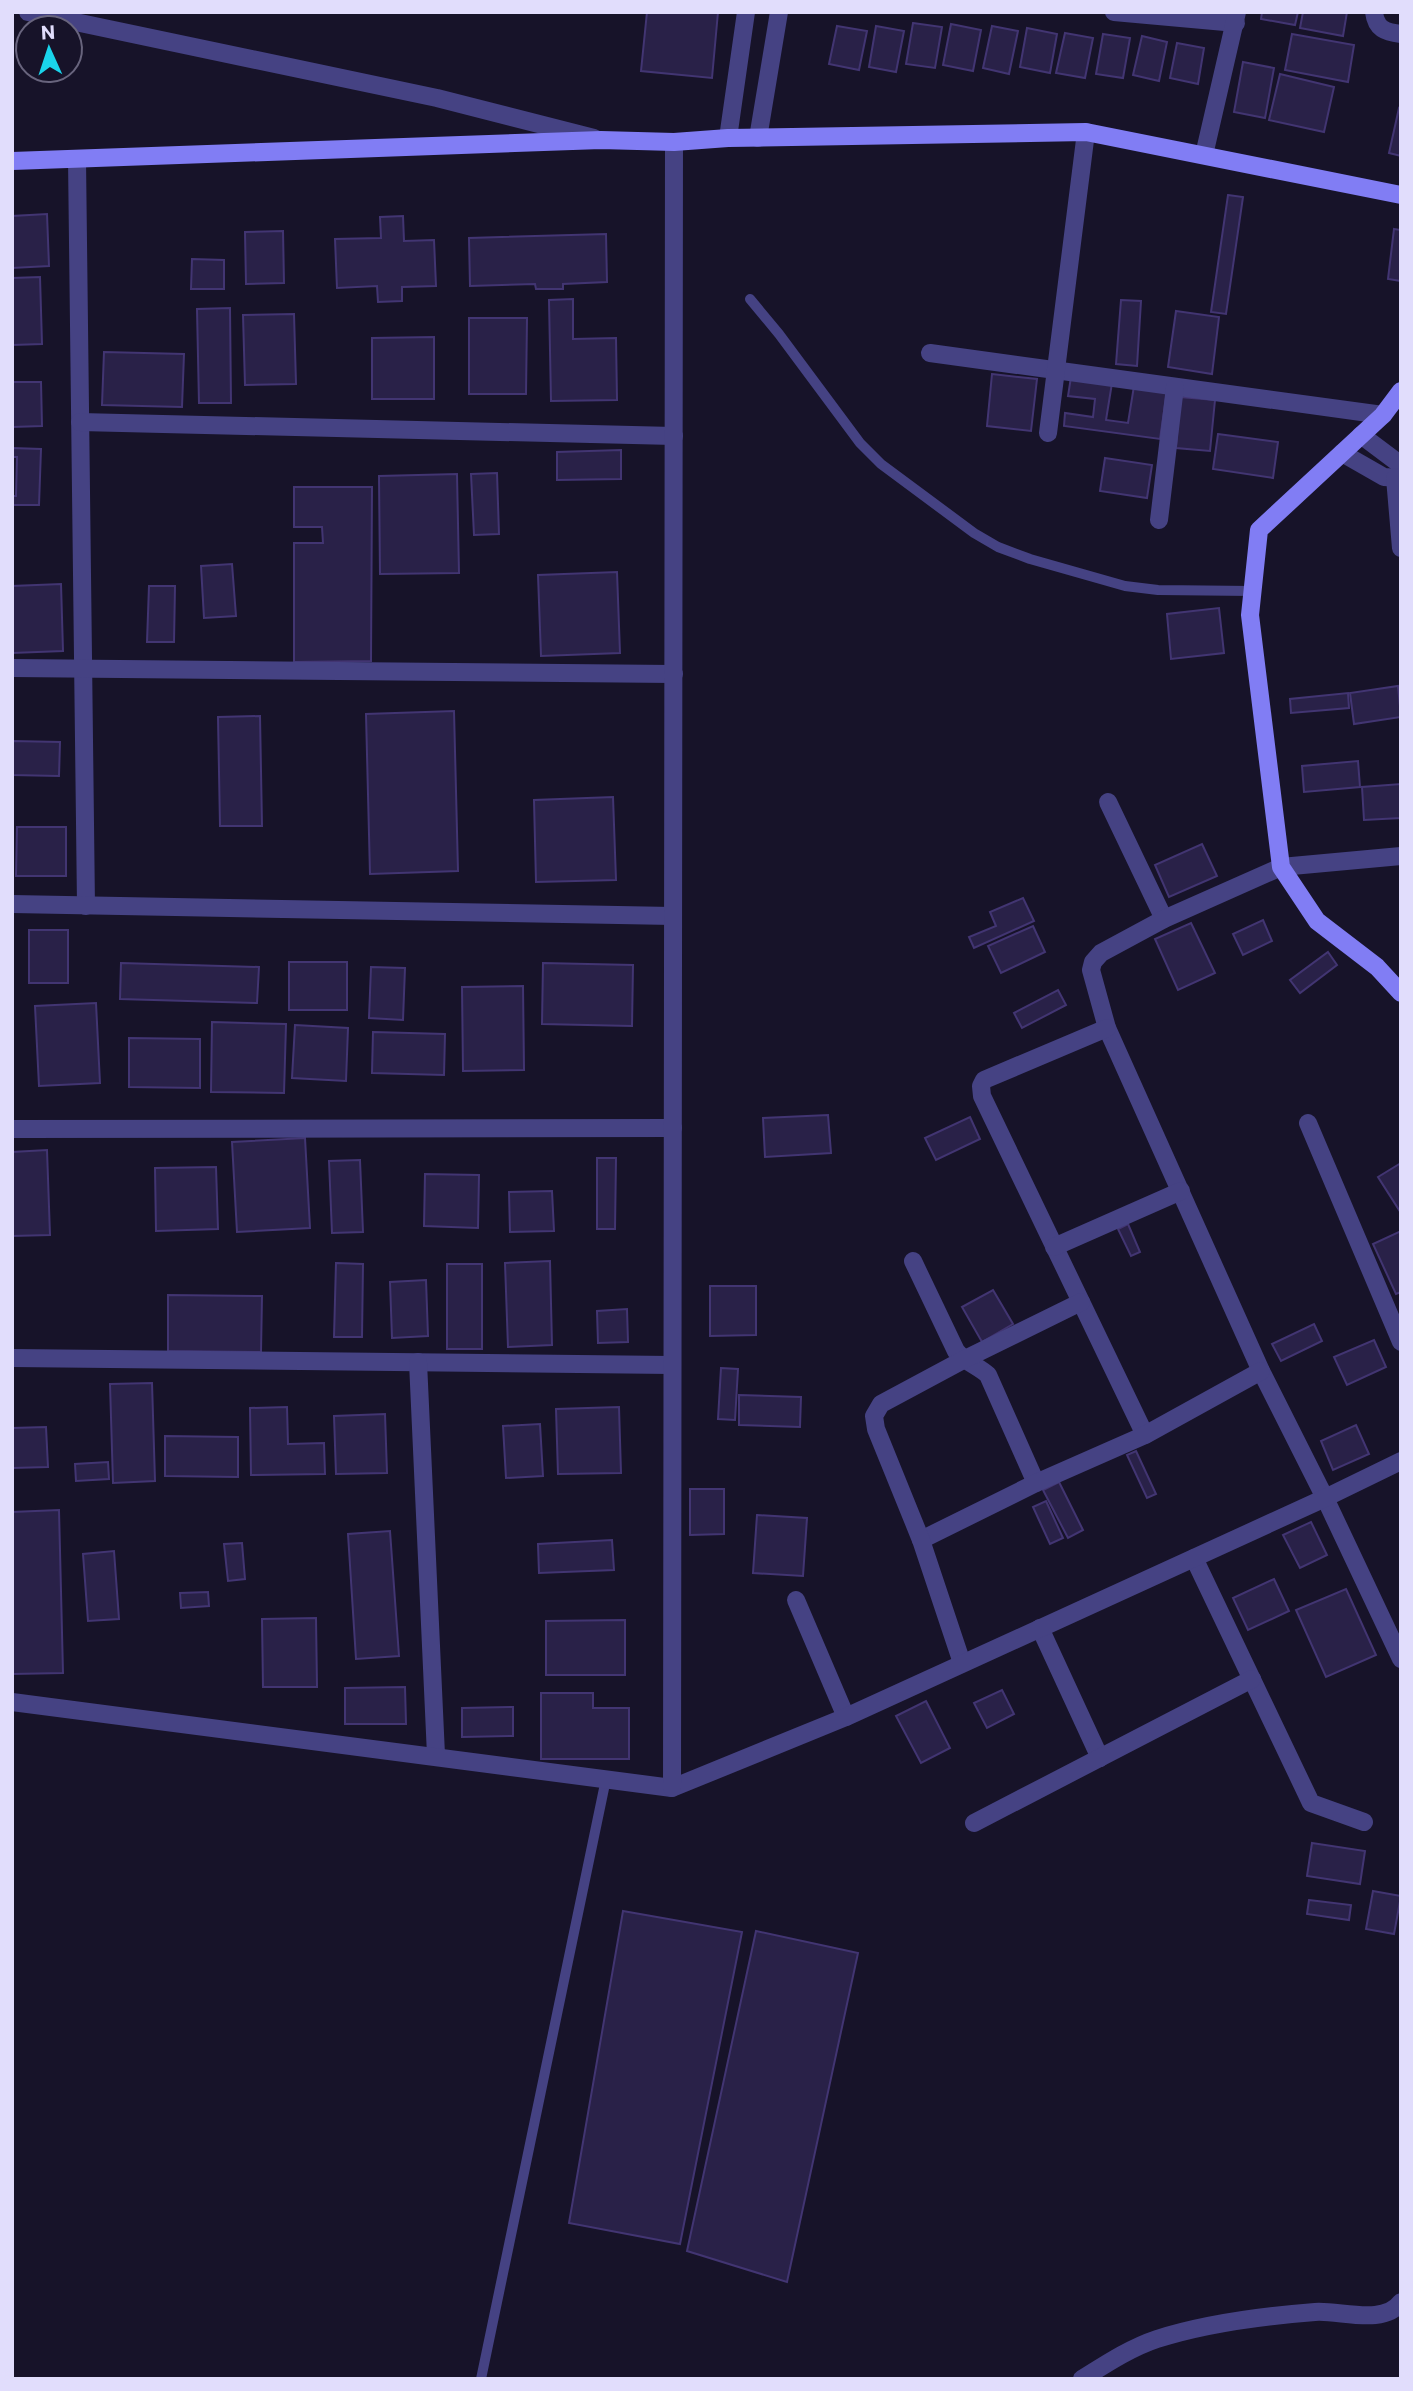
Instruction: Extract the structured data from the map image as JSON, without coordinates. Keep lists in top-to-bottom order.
{
  "north": "top"
}
